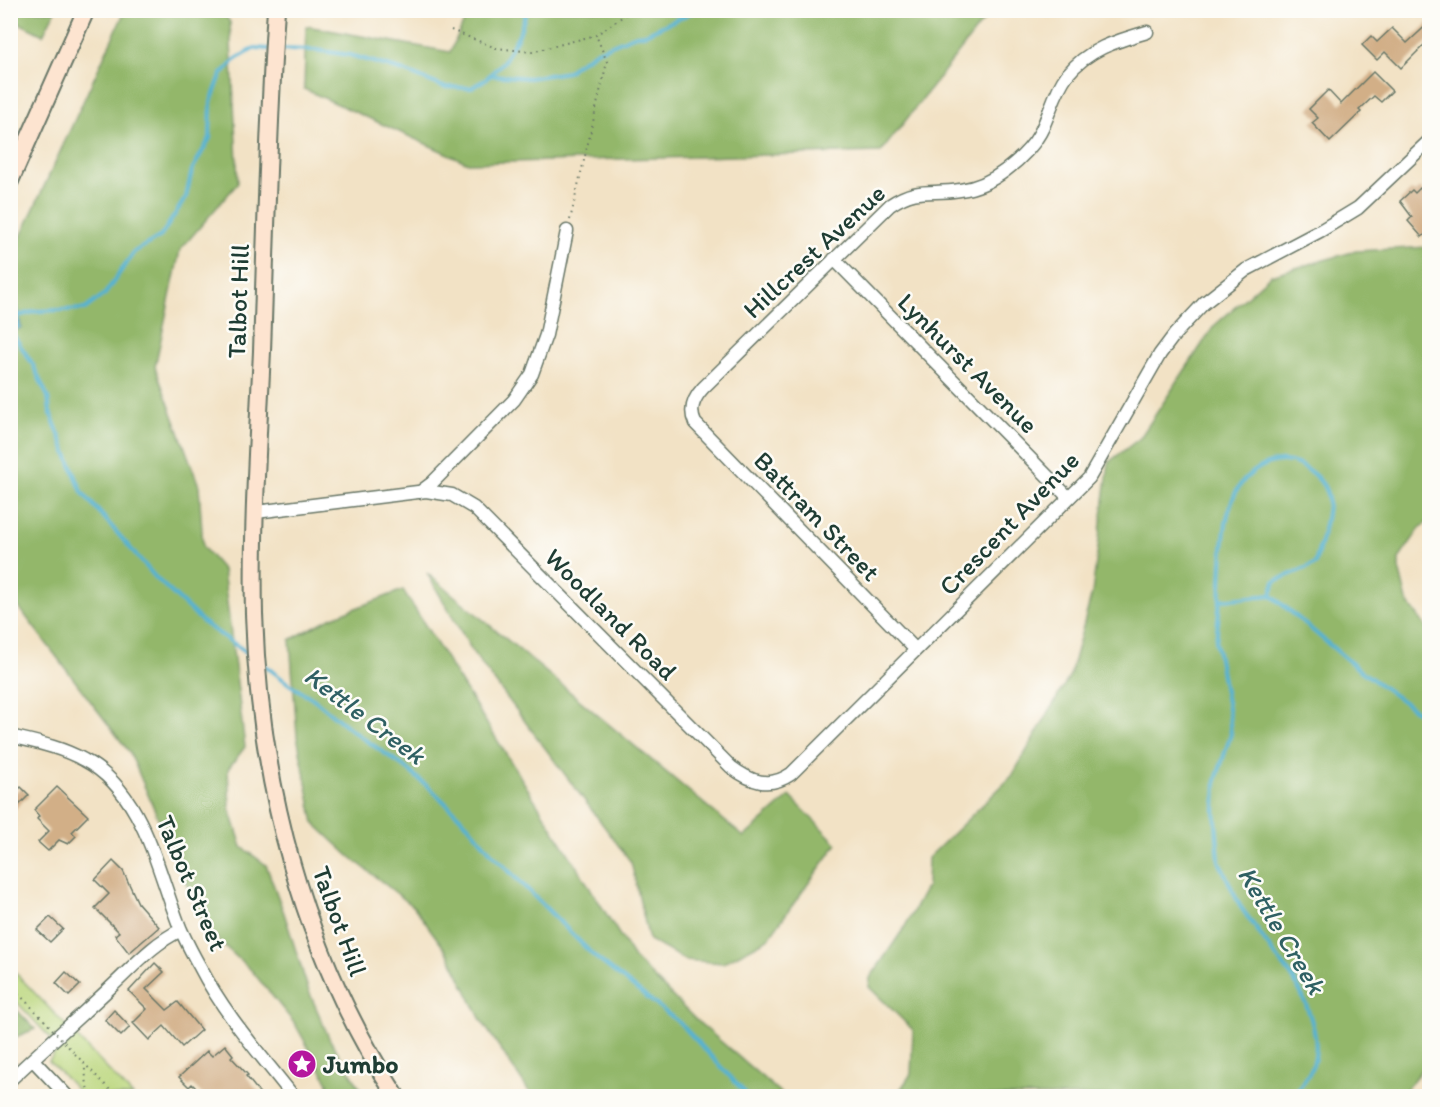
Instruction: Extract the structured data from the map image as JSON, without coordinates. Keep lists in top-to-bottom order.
{
  "streets": {
    "main road": ["Talbot Hill"],
    "street": [
      "Hillcrest Avenue",
      "Lynhurst Avenue",
      "Battram Street",
      "Crescent Avenue",
      "Woodland Road",
      "Talbot Street"
    ]
  },
  "crossings": [
    ["Hillcrest Avenue", "Lynhurst Avenue"],
    ["Hillcrest Avenue", "Battram Street"],
    ["Talbot Hill", "Woodland Road"],
    ["Lynhurst Avenue", "Crescent Avenue"],
    ["Battram Street", "Crescent Avenue"],
    ["Crescent Avenue", "Woodland Road"]
  ],
  "water": ["Kettle Creek"],
  "places": {
    "place": ["Jumbo"]
  }
}
